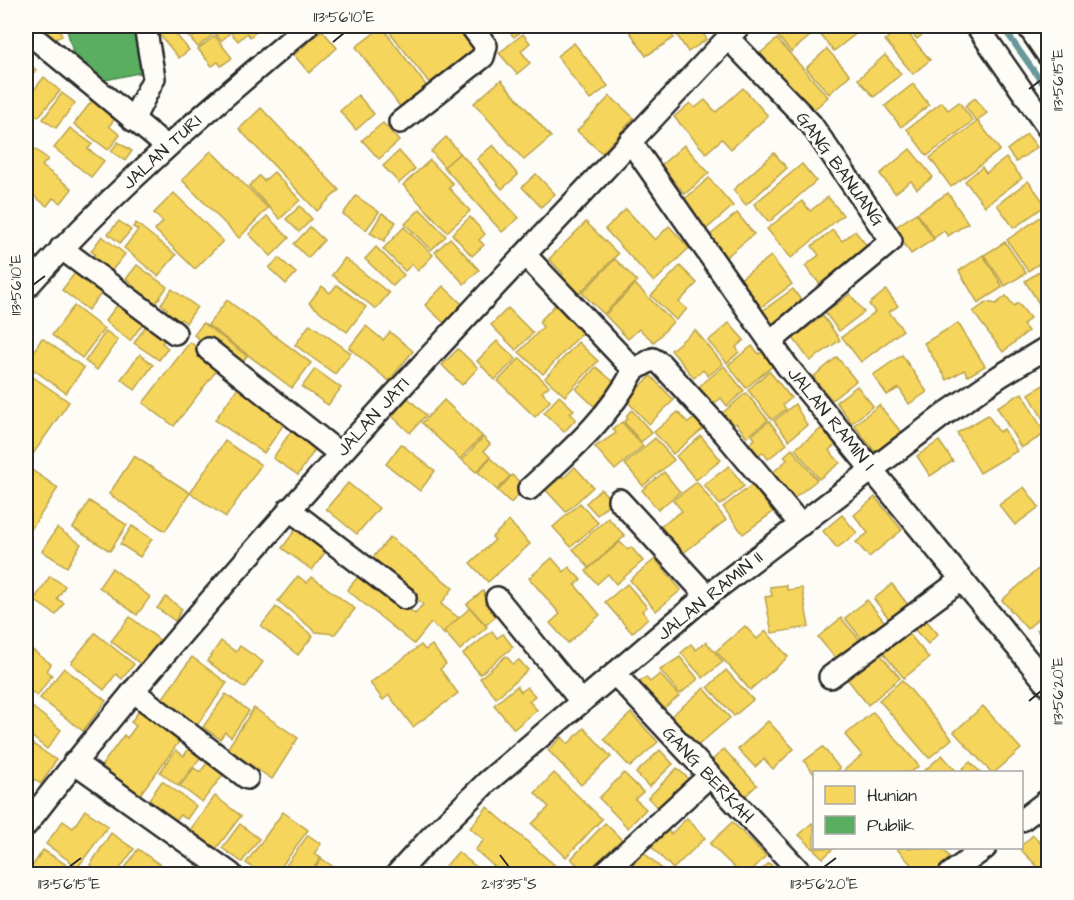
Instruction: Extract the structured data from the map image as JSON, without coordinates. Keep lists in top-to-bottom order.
{
  "streets": {
    "street": [
      "JALAN TURI",
      "GANG BANUANG",
      "JALAN JATI",
      "JALAN RAMIN I",
      "JALAN RAMIN II",
      "GANG BERKAH"
    ]
  },
  "crossings": [
    ["GANG BANUANG", "JALAN JATI"],
    ["GANG BANUANG", "JALAN RAMIN I"],
    ["JALAN JATI", "JALAN RAMIN I"],
    ["JALAN RAMIN I", "JALAN RAMIN II"],
    ["JALAN RAMIN II", "GANG BERKAH"]
  ],
  "legend": ["Hunian", "Publik"],
  "coordinates": [
    "113°56'10\"E",
    "113°56'15\"E",
    "113°56'20\"E",
    "2°13'35\"S"
  ]
}
